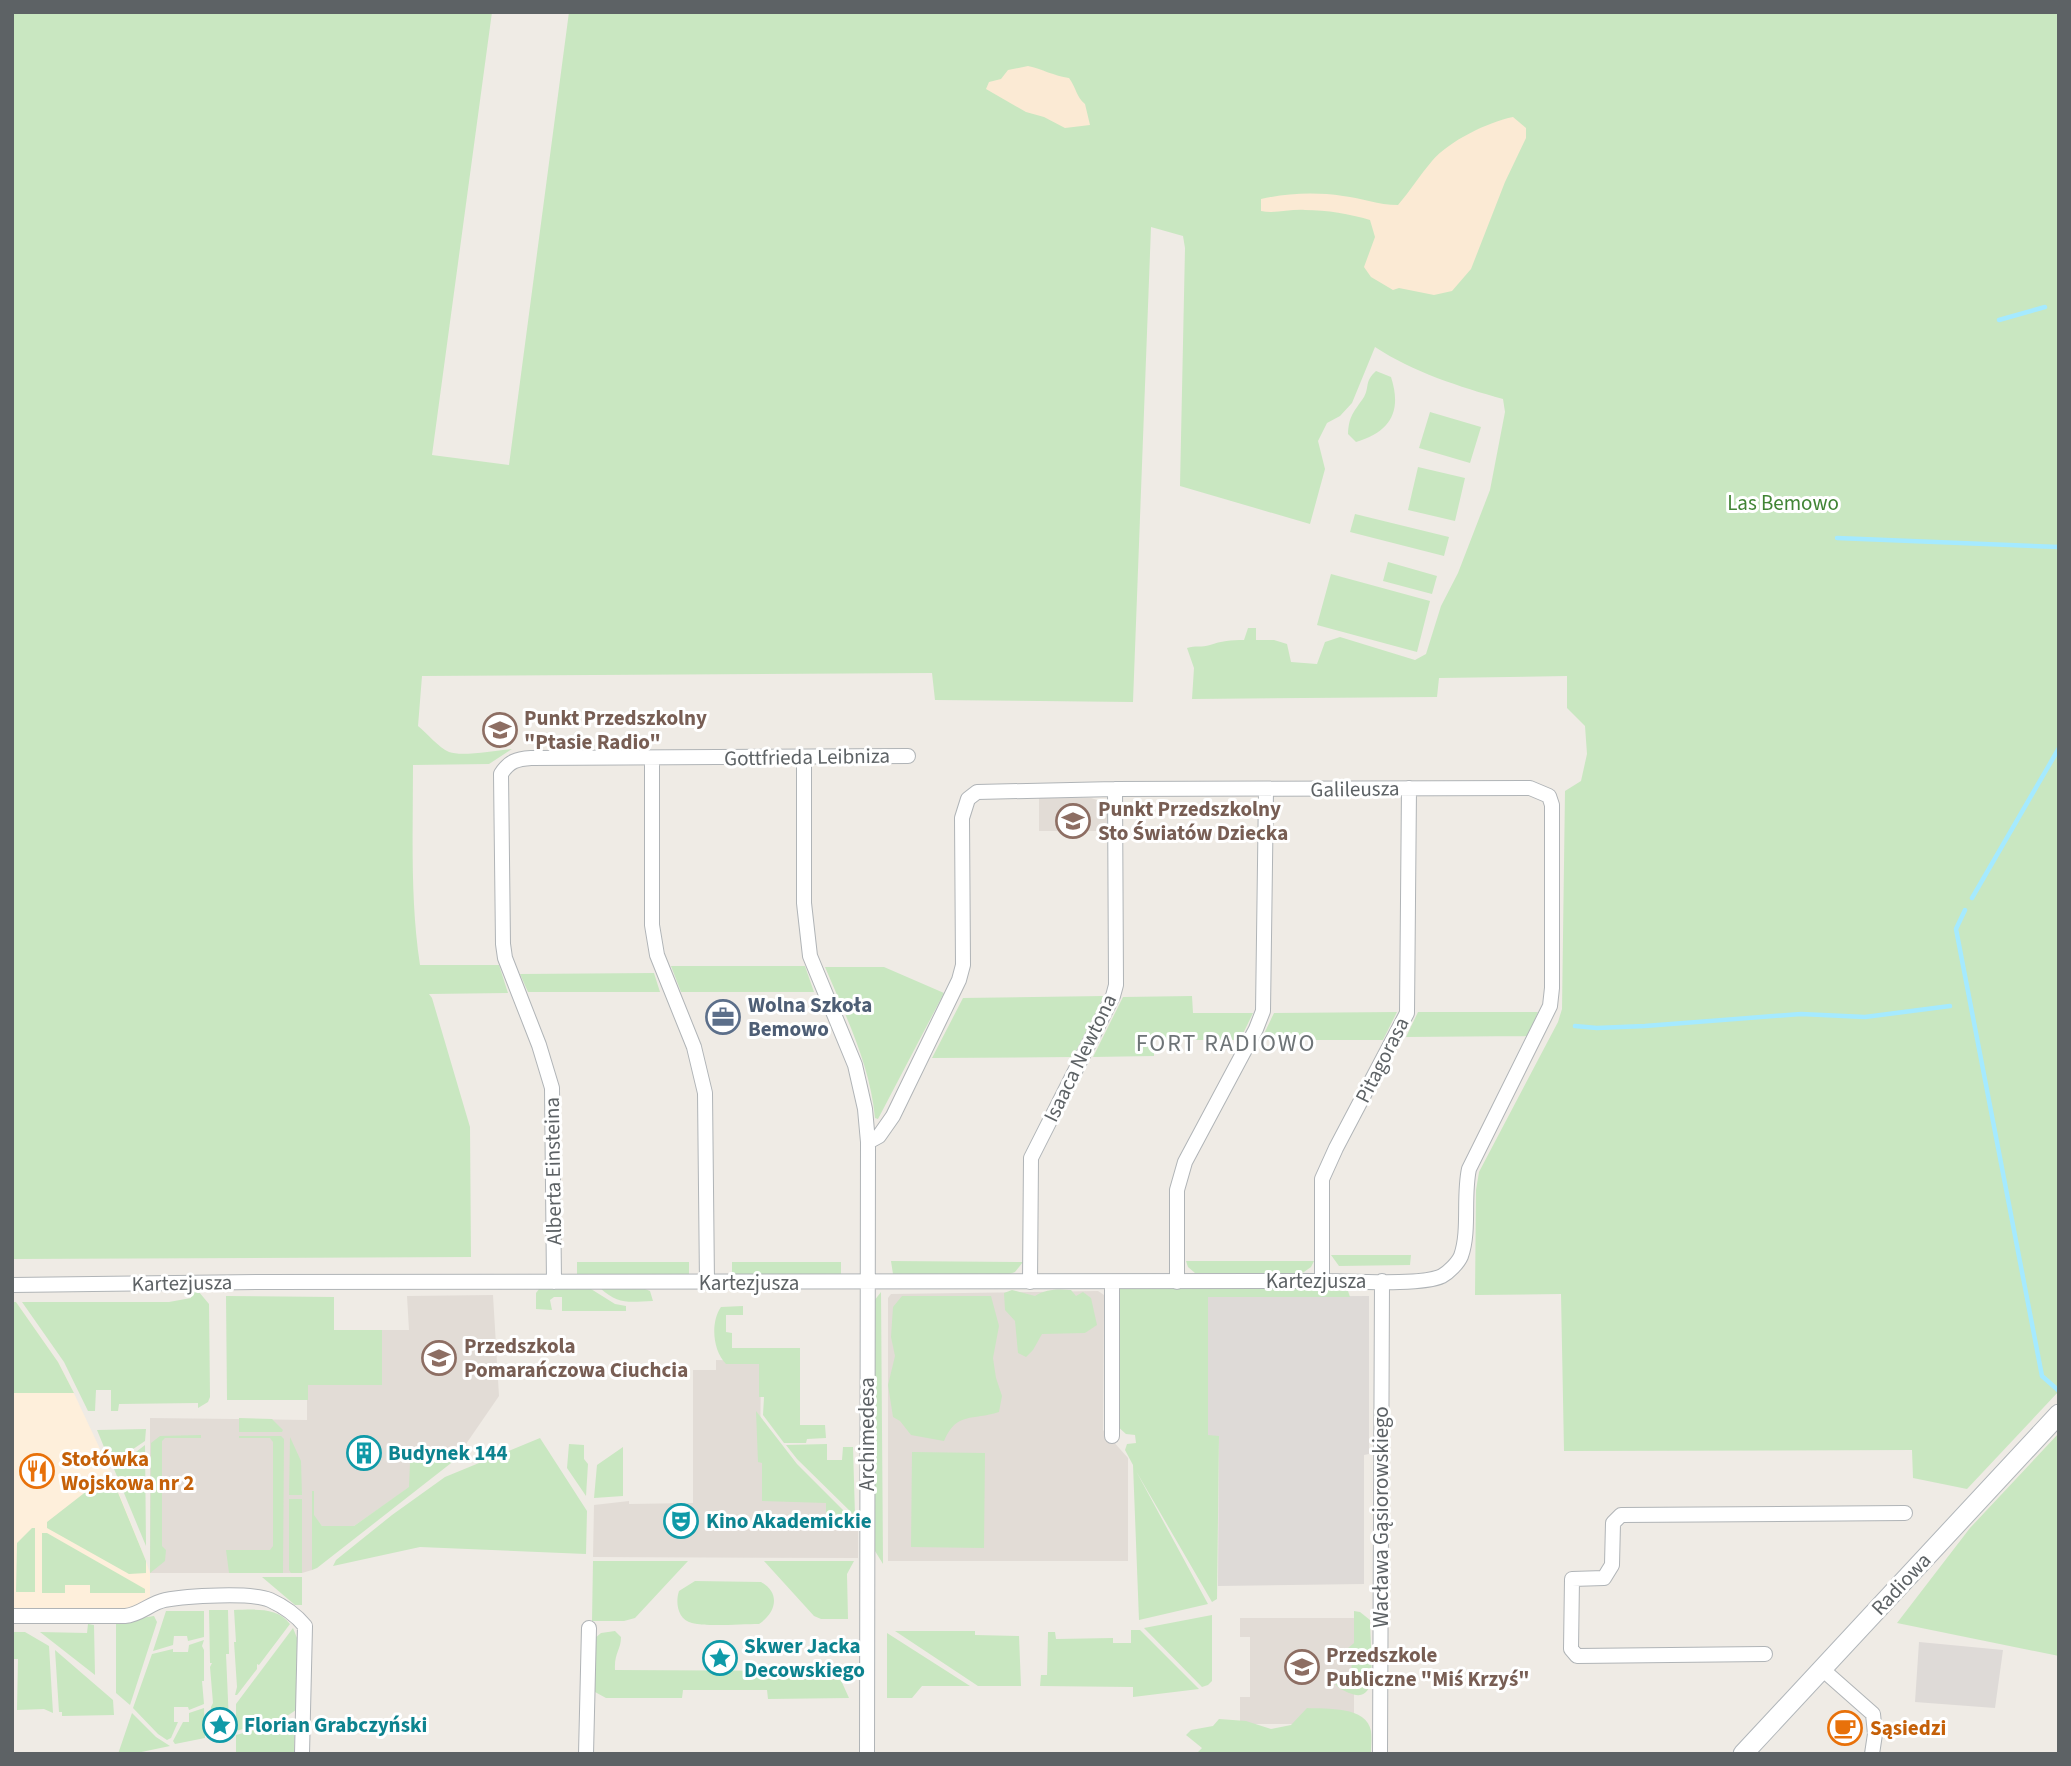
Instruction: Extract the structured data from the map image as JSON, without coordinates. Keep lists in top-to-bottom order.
{
  "streets": {
    "main road": ["Radiowa"],
    "street": [
      "Gottfrieda Leibniza",
      "Galileusza",
      "Isaaca Newtona",
      "Pitagorasa",
      "Alberta Einsteina",
      "Kartezjusza",
      "Archimedesa",
      "Wacława Gąsiorowskiego"
    ]
  },
  "crossings": [
    ["Gottfrieda Leibniza", "Alberta Einsteina"],
    ["Gottfrieda Leibniza", "Archimedesa"],
    ["Galileusza", "Isaaca Newtona"],
    ["Galileusza", "Pitagorasa"],
    ["Galileusza", "Kartezjusza"],
    ["Galileusza", "Archimedesa"],
    ["Isaaca Newtona", "Kartezjusza"],
    ["Pitagorasa", "Kartezjusza"],
    ["Alberta Einsteina", "Kartezjusza"],
    ["Kartezjusza", "Archimedesa"],
    ["Kartezjusza", "Wacława Gąsiorowskiego"]
  ],
  "districts": ["FORT RADIOWO"],
  "parks": ["Las Bemowo"],
  "places": {
    "school or university": [
      "Punkt Przedszkolny \"Ptasie Radio\"",
      "Punkt Przedszkolny Sto Światów Dziecka",
      "Przedszkola Pomarańczowa Ciuchcia",
      "Przedszkole Publiczne \"Miś Krzyś\""
    ],
    "office": ["Wolna Szkoła Bemowo"],
    "building": ["Budynek 144"],
    "restaurant": ["Stołówka Wojskowa nr 2"],
    "theatre": ["Kino Akademickie"],
    "place": ["Skwer Jacka Decowskiego", "Florian Grabczyński"],
    "cafe": ["Sąsiedzi"]
  }
}
